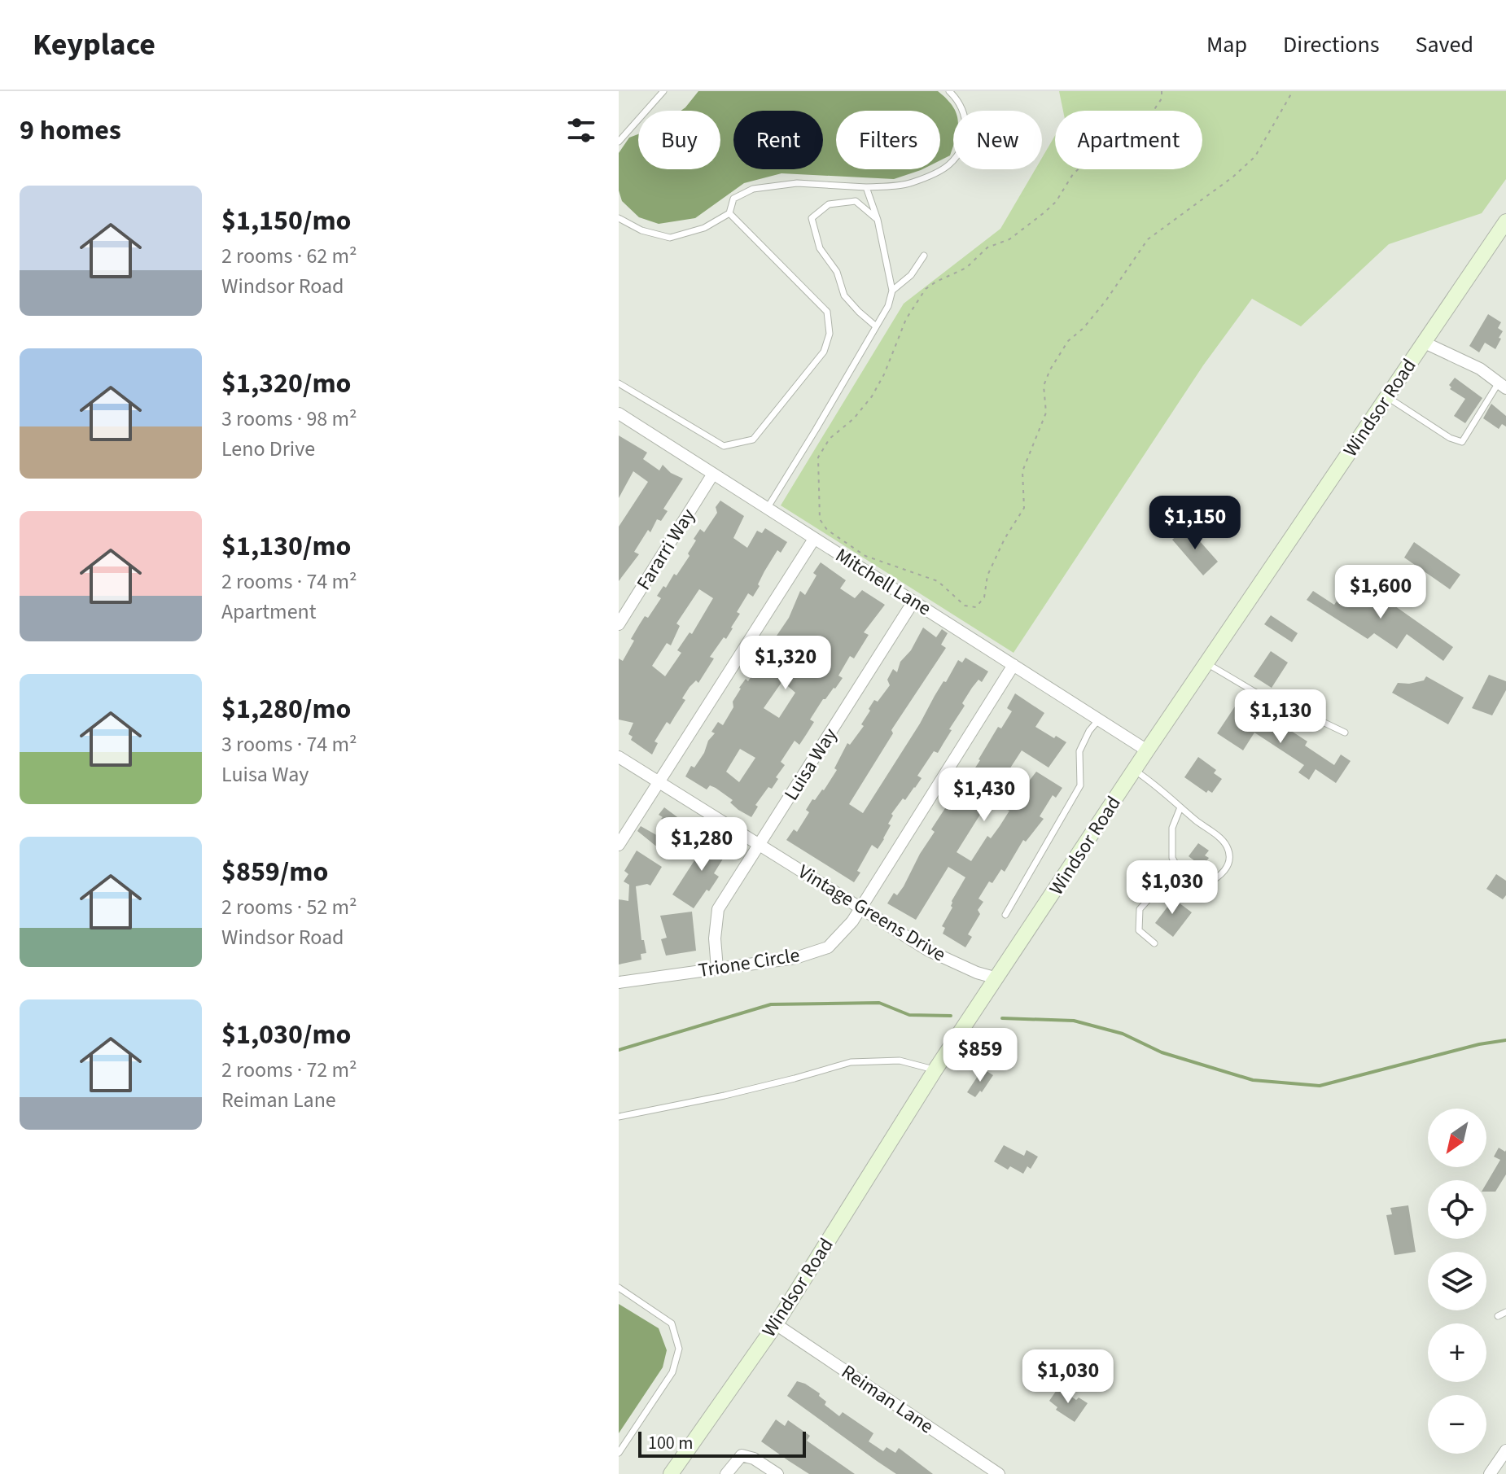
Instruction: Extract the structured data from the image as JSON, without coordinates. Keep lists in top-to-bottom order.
{
  "streets": {
    "main road": ["Windsor Road"],
    "street": [
      "Fararri Way",
      "Mitchell Lane",
      "Luisa Way",
      "Vintage Greens Drive",
      "Trione Circle",
      "Reiman Lane"
    ]
  },
  "crossings": [
    ["Windsor Road", "Mitchell Lane"],
    ["Windsor Road", "Vintage Greens Drive"],
    ["Windsor Road", "Reiman Lane"],
    ["Fararri Way", "Mitchell Lane"],
    ["Mitchell Lane", "Luisa Way"],
    ["Mitchell Lane", "Trione Circle"],
    ["Luisa Way", "Vintage Greens Drive"],
    ["Luisa Way", "Trione Circle"],
    ["Vintage Greens Drive", "Trione Circle"]
  ],
  "scale_bar": "100 m",
  "north": "bottom left",
  "page": {
    "header": "Keyplace",
    "nav": ["Map", "Directions", "Saved"],
    "heading": "9 homes",
    "chip": [
      "Buy",
      "Rent",
      "Filters",
      "New",
      "Apartment"
    ],
    "list": [
      {
        "name": "$1,150/mo",
        "note": "2 rooms · 62 m² · Windsor Road"
      },
      {
        "name": "$1,320/mo",
        "note": "3 rooms · 98 m² · Leno Drive"
      },
      {
        "name": "$1,130/mo",
        "note": "2 rooms · 74 m² · Apartment"
      },
      {
        "name": "$1,280/mo",
        "note": "3 rooms · 74 m² · Luisa Way"
      },
      {
        "name": "$859/mo",
        "note": "2 rooms · 52 m² · Windsor Road"
      },
      {
        "name": "$1,030/mo",
        "note": "2 rooms · 72 m² · Reiman Lane"
      }
    ],
    "price": [
      "$1,150",
      "$1,600",
      "$1,320",
      "$1,130",
      "$1,430",
      "$1,280",
      "$1,030",
      "$859",
      "$1,030"
    ],
    "map_buttons": ["+", "−"],
    "scale": "100 m"
  }
}
